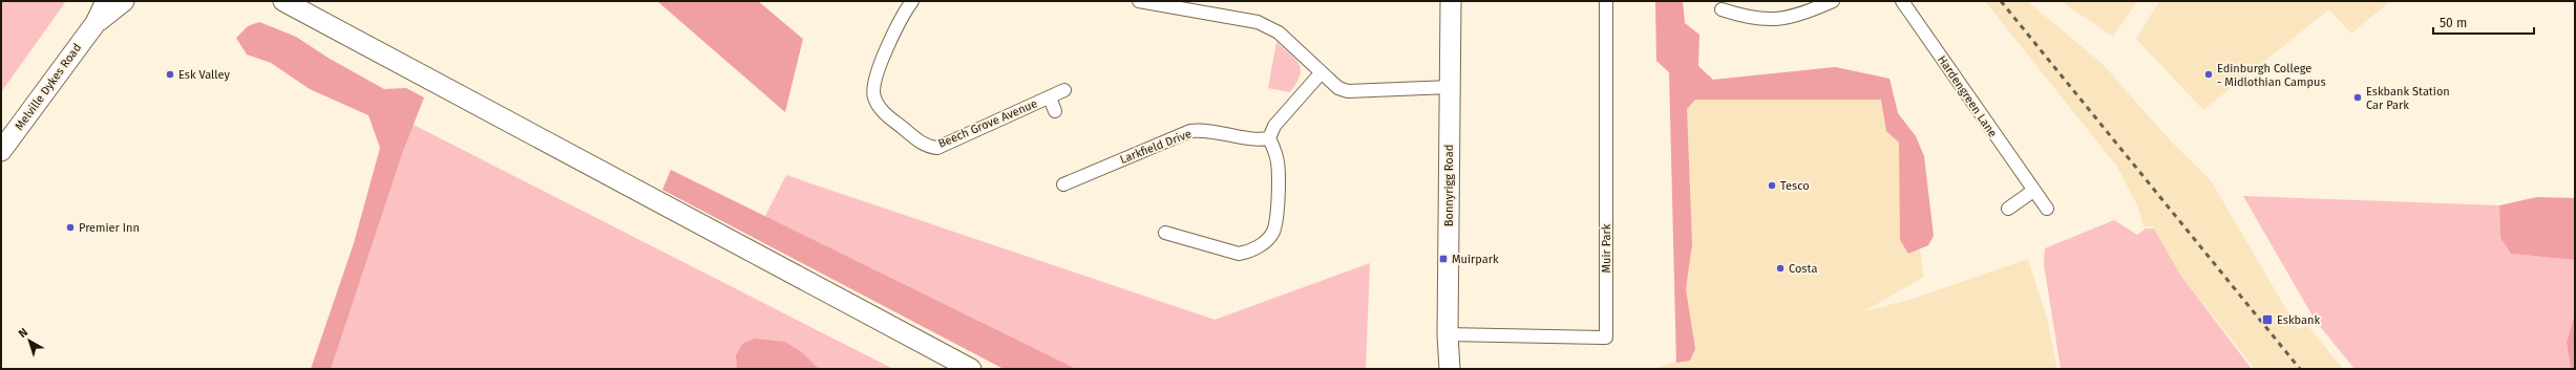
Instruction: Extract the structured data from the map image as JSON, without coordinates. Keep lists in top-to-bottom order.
{
  "streets": {
    "main road": ["Melville Dykes Road", "Bonnyrigg Road"],
    "street": [
      "Hardengreen Lane",
      "Beech Grove Avenue",
      "Larkfield Drive",
      "Muir Park"
    ]
  },
  "crossings": [
    ["Bonnyrigg Road", "Muir Park"]
  ],
  "places": {
    "other": [
      "Esk Valley",
      "Edinburgh College - Midlothian Campus",
      "Eskbank Station Car Park",
      "Tesco",
      "Premier Inn",
      "Costa"
    ],
    "transit": ["Muirpark", "Eskbank"]
  },
  "scale_bar": "50 m",
  "north": "top left"
}
